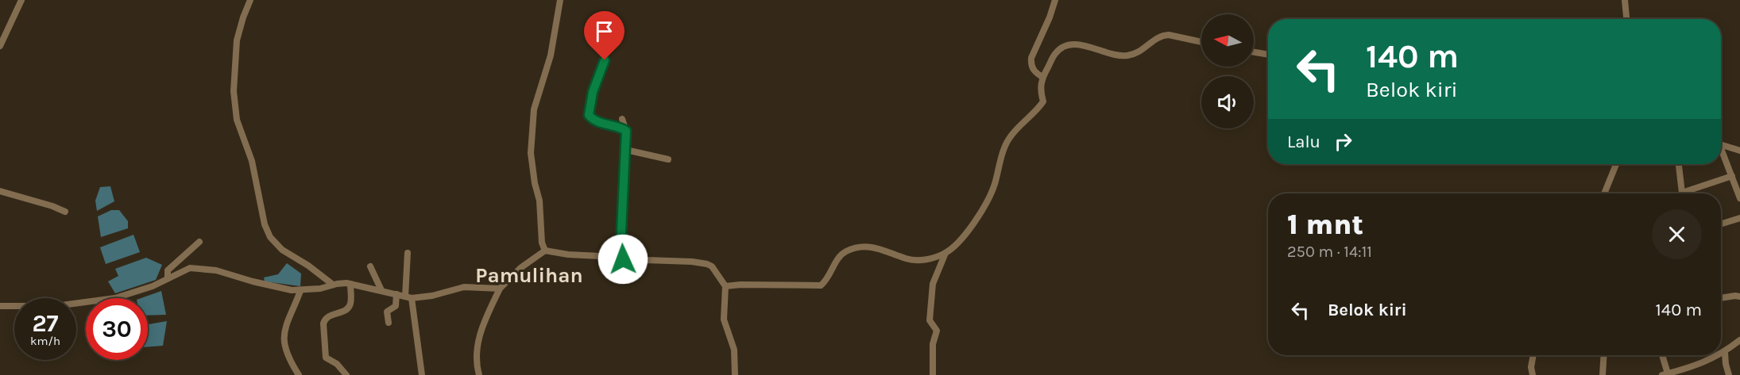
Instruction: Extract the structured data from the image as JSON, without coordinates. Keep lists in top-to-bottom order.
{
  "districts": ["Pamulihan"],
  "north": "left",
  "page": {
    "turn": ["140 m", "Belok kiri"],
    "then": "Lalu",
    "heading": ["1 mnt", "250 m · 14:11"],
    "list": [
      {
        "name": "Belok kiri",
        "value": "140 m"
      }
    ],
    "speed": "27 km/h",
    "limit": "30"
  }
}
